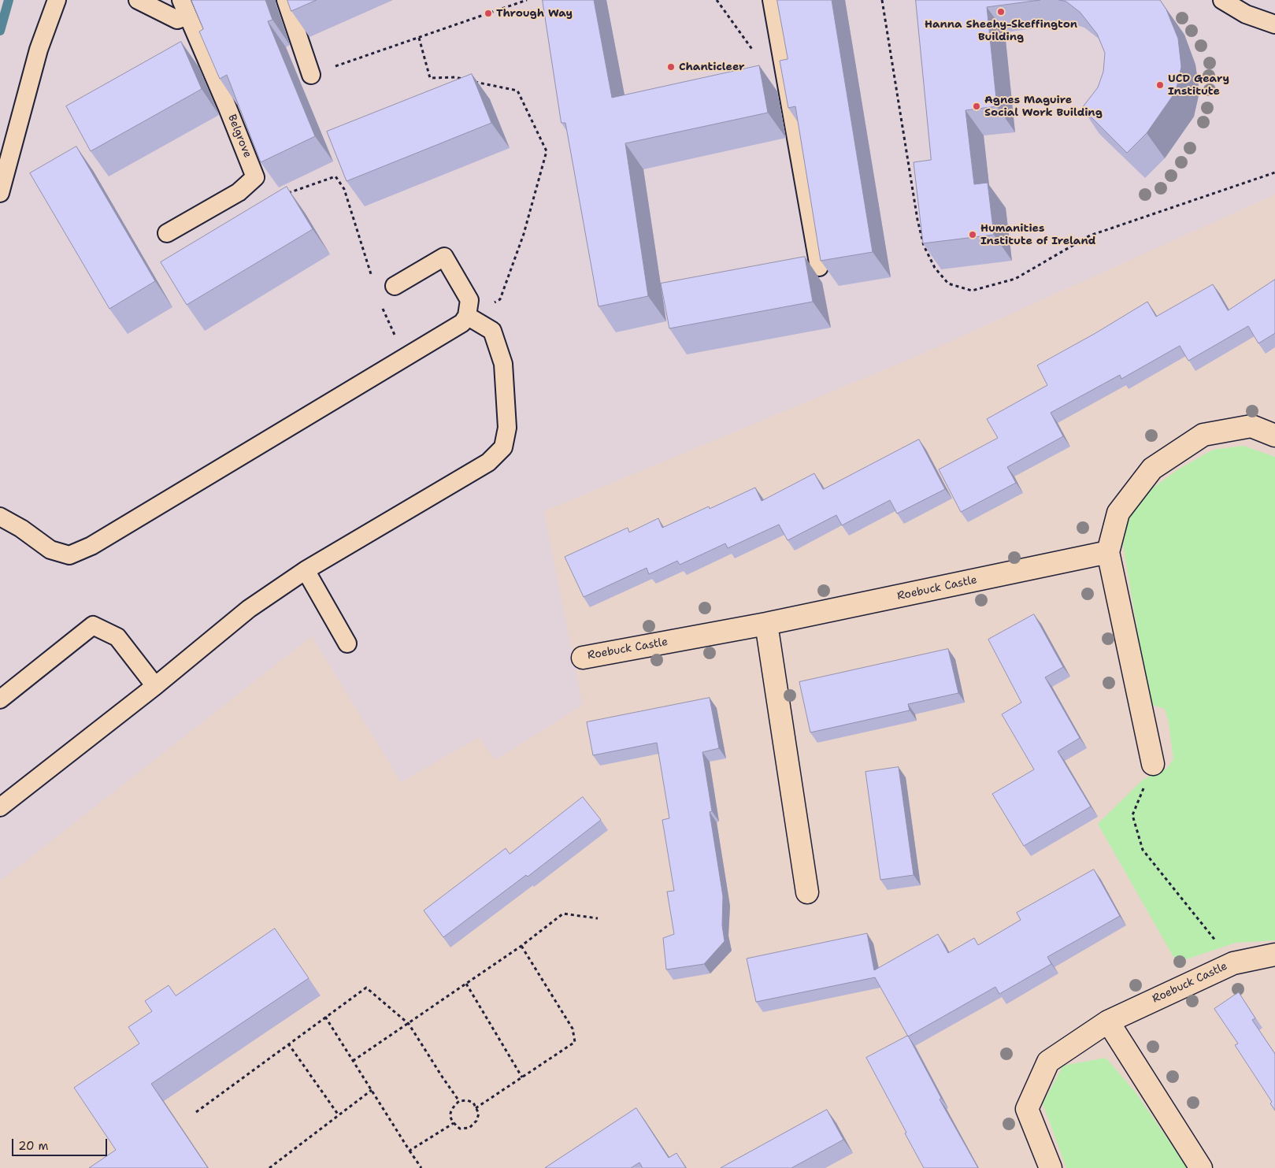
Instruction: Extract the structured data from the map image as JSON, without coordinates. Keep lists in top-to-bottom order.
{
  "streets": {
    "street": ["Roebuck Castle"],
    "lane": ["Belgrove"]
  },
  "places": [
    "Hanna Sheehy-Skeffington Building",
    "Through Way",
    "Chanticleer",
    "UCD Geary Institute",
    "Agnes Maguire Social Work Building",
    "Humanities Institute of Ireland"
  ],
  "scale_bar": "20 m"
}
